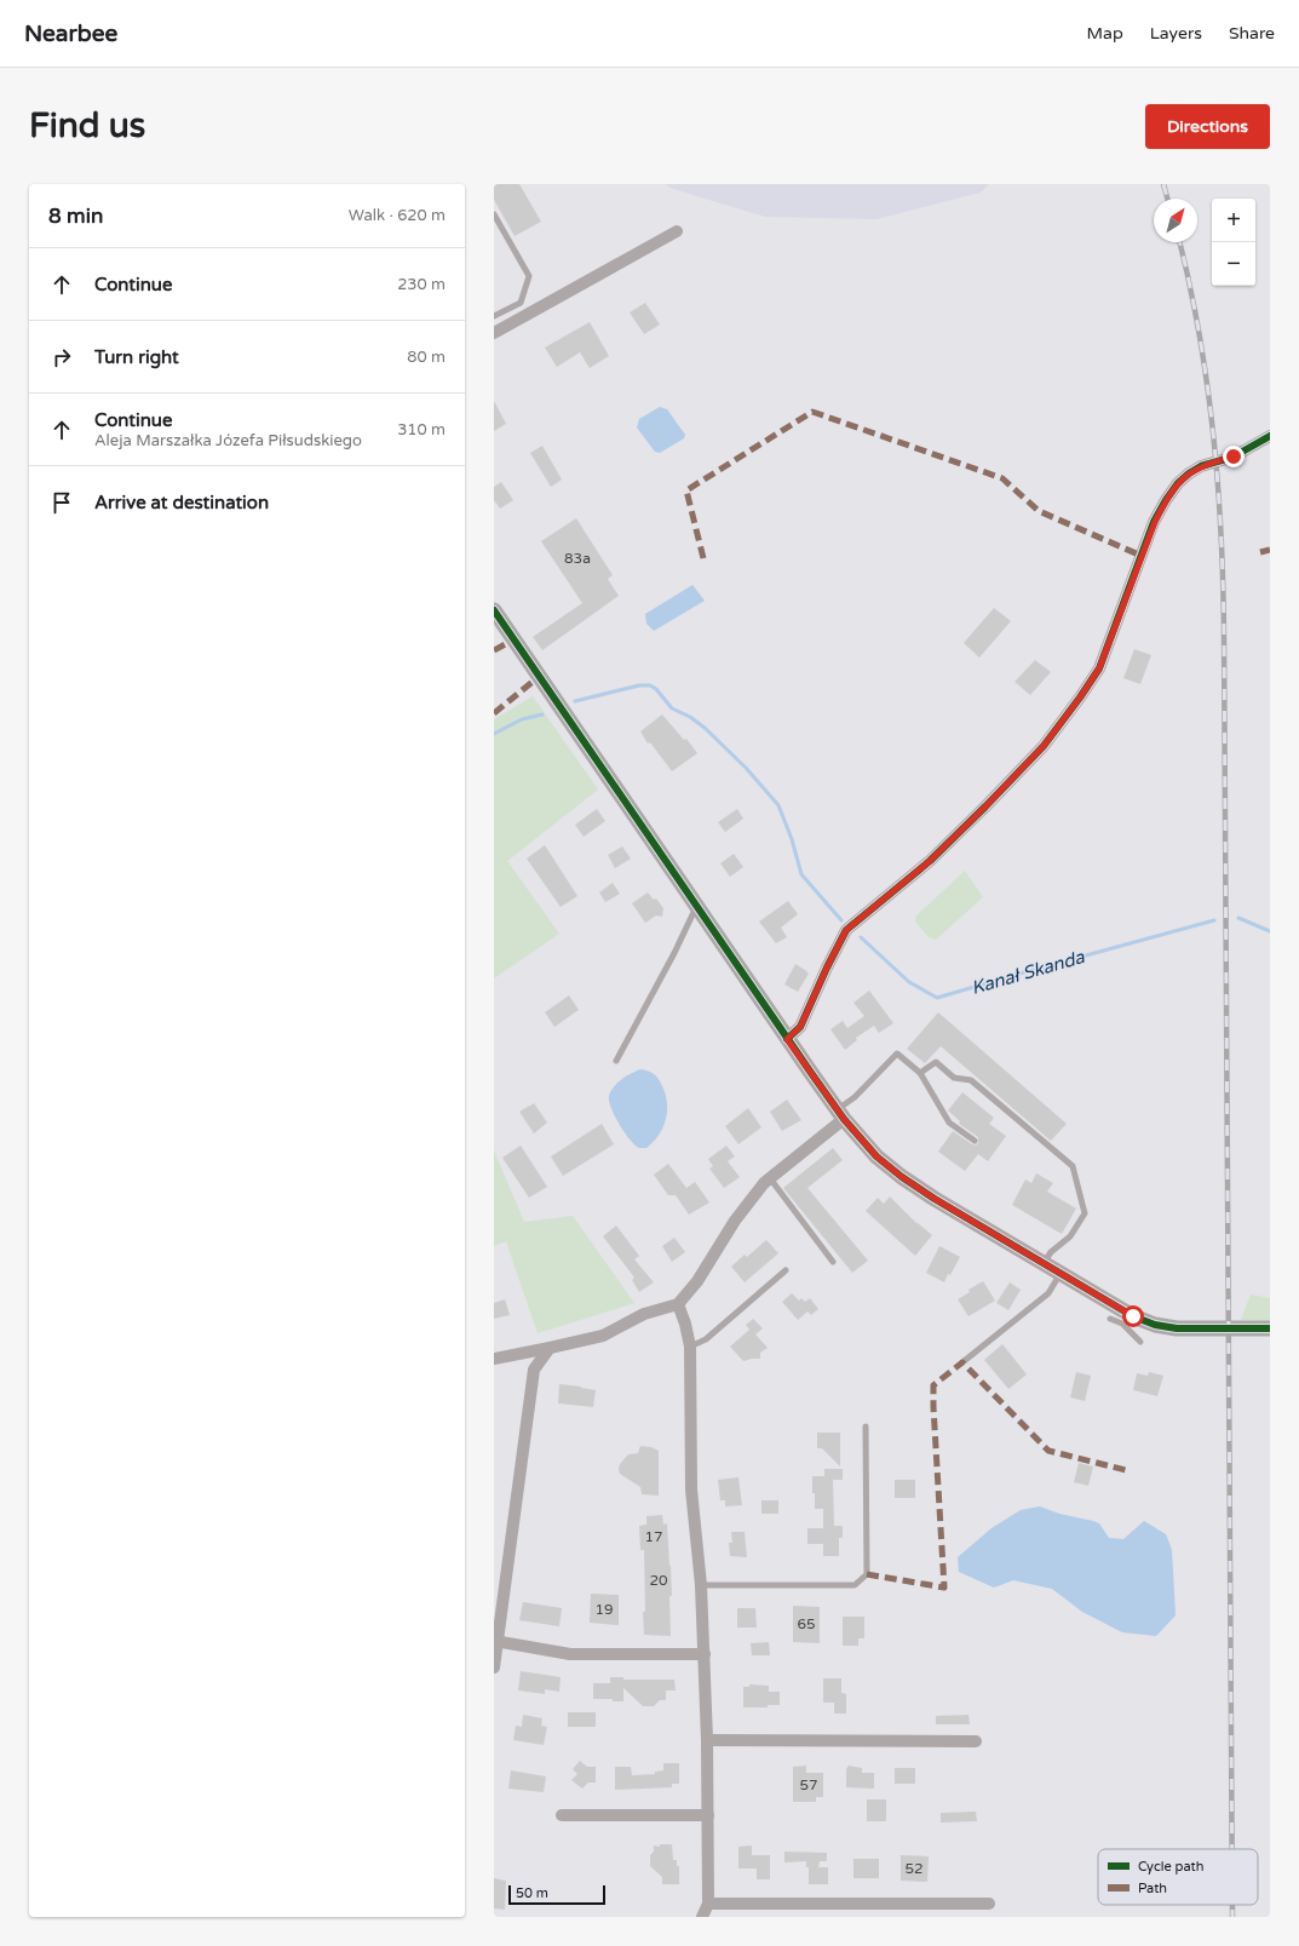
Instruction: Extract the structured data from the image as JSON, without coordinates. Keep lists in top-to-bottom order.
{
  "water": ["Kanał Skanda"],
  "house_numbers": [
    "83a",
    "17",
    "20",
    "19",
    "65",
    "57",
    "52"
  ],
  "legend": ["Cycle path", "Path"],
  "scale_bar": "50 m",
  "north": "top right",
  "page": {
    "header": "Nearbee",
    "nav": ["Map", "Layers", "Share"],
    "buttons": "Directions",
    "title": "Find us",
    "heading": ["8 min", "Walk · 620 m"],
    "map_buttons": ["+", "−"],
    "list": [
      ["Continue", "230 m"],
      ["Turn right", "80 m"],
      ["Continue", "Aleja Marszałka Józefa Piłsudskiego", "310 m"],
      "Arrive at destination"
    ],
    "scale": "50 m"
  }
}
